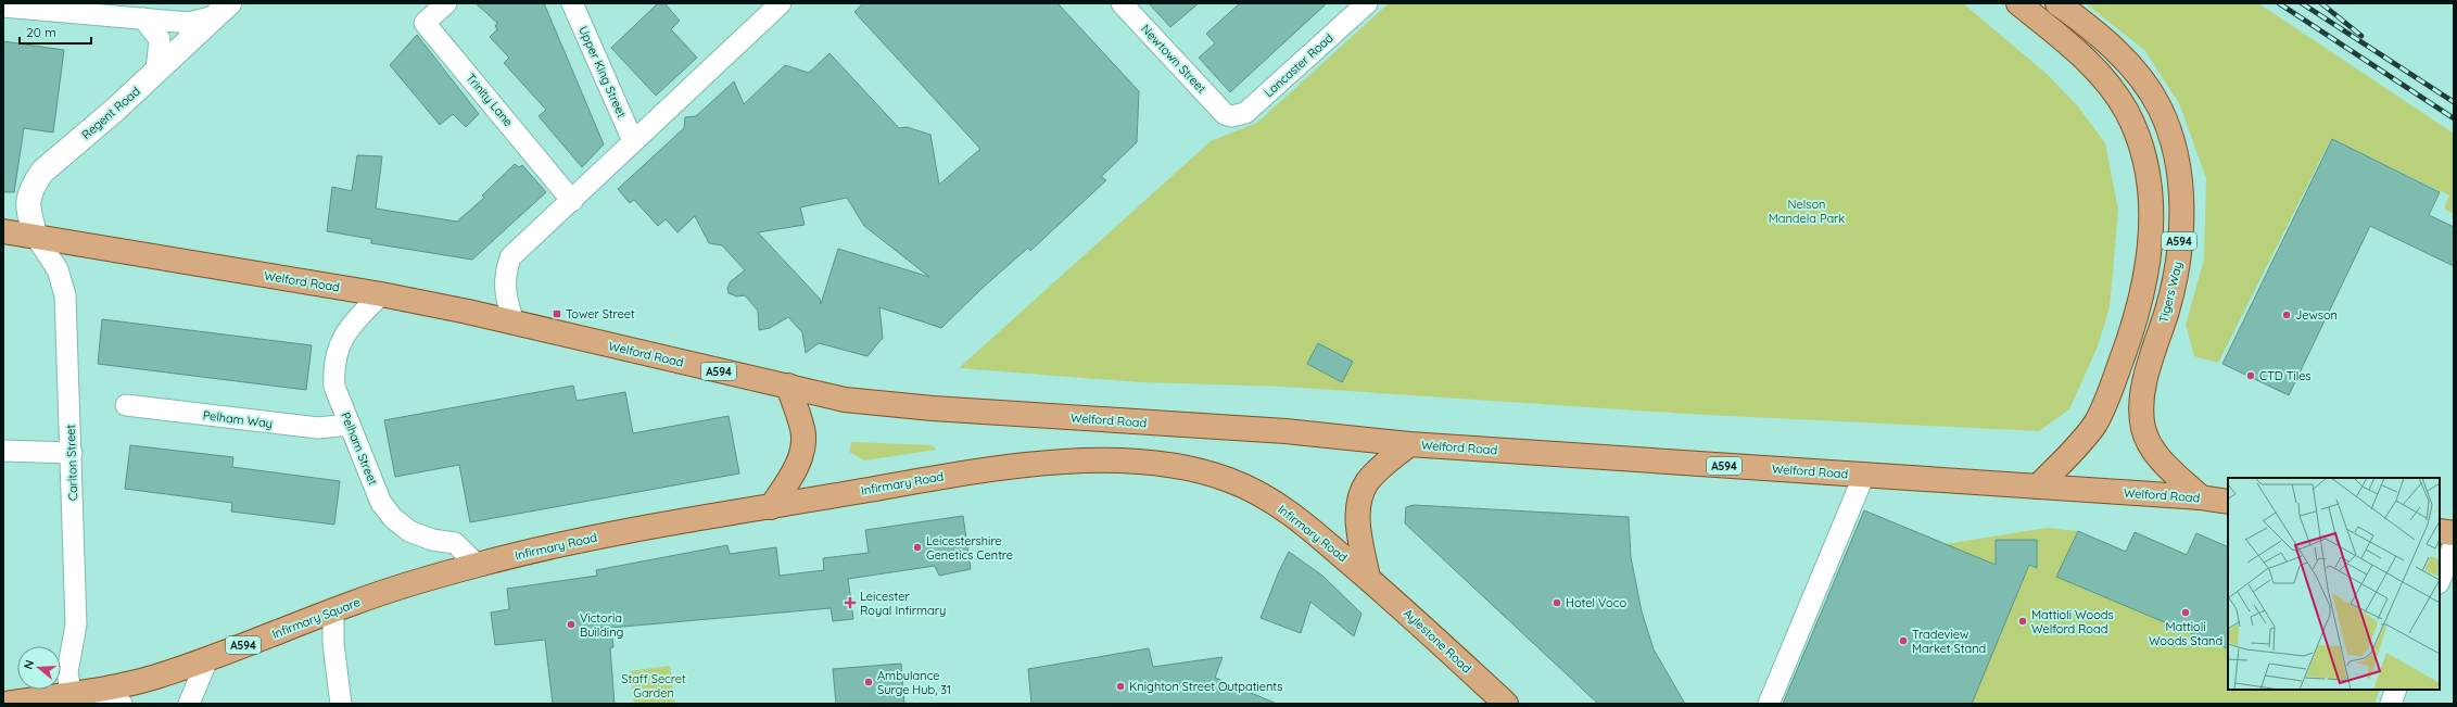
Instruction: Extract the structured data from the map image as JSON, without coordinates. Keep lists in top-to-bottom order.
{
  "streets": {
    "main road": [
      "A594",
      "Welford Road",
      "Tigers Way",
      "Infirmary Road",
      "Infirmary Square",
      "Aylestone Road"
    ],
    "street": [
      "Newtown Street",
      "Lancaster Road",
      "Upper King Street",
      "Trinity Lane",
      "Regent Road",
      "Pelham Way",
      "Pelham Street",
      "Carlton Street"
    ]
  },
  "crossings": [
    ["Newtown Street", "Lancaster Road"],
    ["Regent Road", "Welford Road"],
    ["Regent Road", "Carlton Street"],
    ["A594", "Welford Road"],
    ["A594", "Carlton Street"],
    ["A594", "Infirmary Square"],
    ["Welford Road", "Tigers Way"],
    ["Welford Road", "Pelham Street"],
    ["Welford Road", "Carlton Street"],
    ["Pelham Way", "Pelham Street"],
    ["Pelham Street", "Infirmary Road"],
    ["Carlton Street", "Infirmary Square"],
    ["Infirmary Road", "Infirmary Square"],
    ["Infirmary Road", "Aylestone Road"]
  ],
  "parks": ["Nelson Mandela Park", "Staff Secret Garden"],
  "places": {
    "transit": ["Tower Street"],
    "other": [
      "Jewson",
      "CTD Tiles",
      "Leicestershire Genetics Centre",
      "Hotel Voco",
      "Mattioli Woods Stand",
      "Mattioli Woods Welford Road",
      "Victoria Building",
      "Tradeview Market Stand",
      "Ambulance Surge Hub, 31",
      "Knighton Street Outpatients"
    ],
    "health": ["Leicester Royal Infirmary"]
  },
  "scale_bar": "20 m",
  "north": "left"
}
